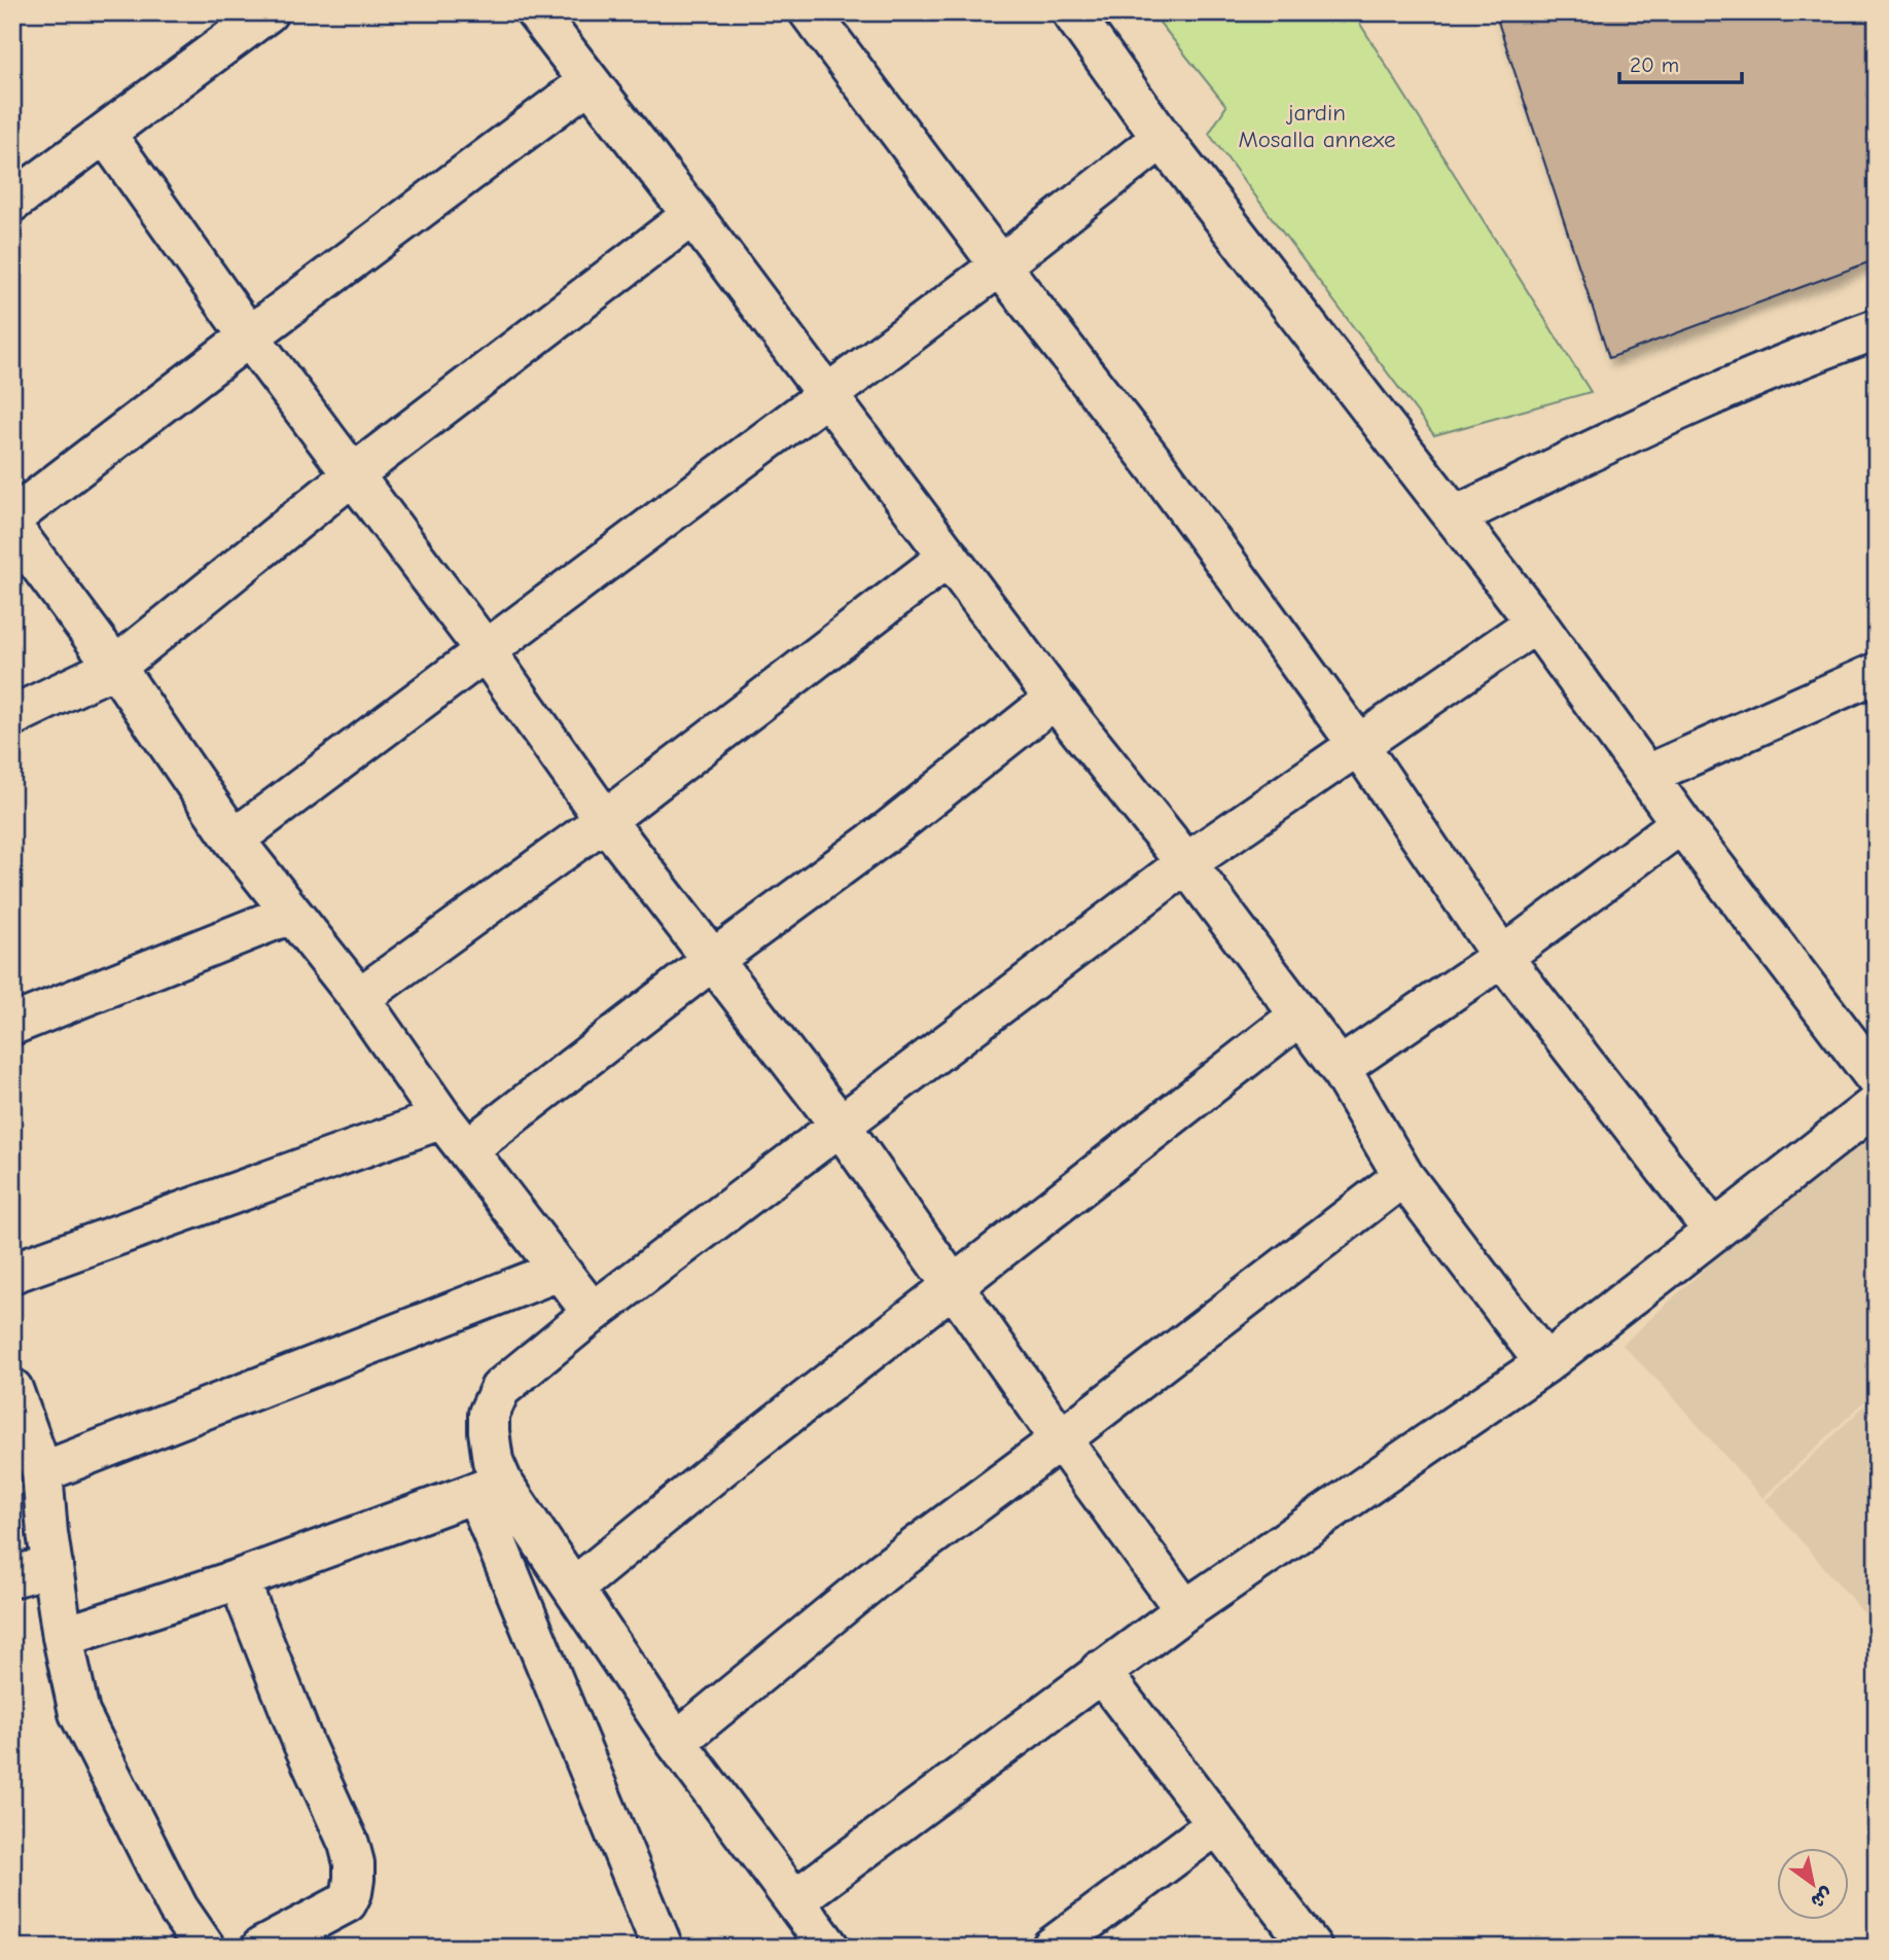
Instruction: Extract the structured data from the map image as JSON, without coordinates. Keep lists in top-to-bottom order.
{
  "parks": ["jardin Mosalla annexe"],
  "scale_bar": "20 m",
  "north": "bottom right"
}
